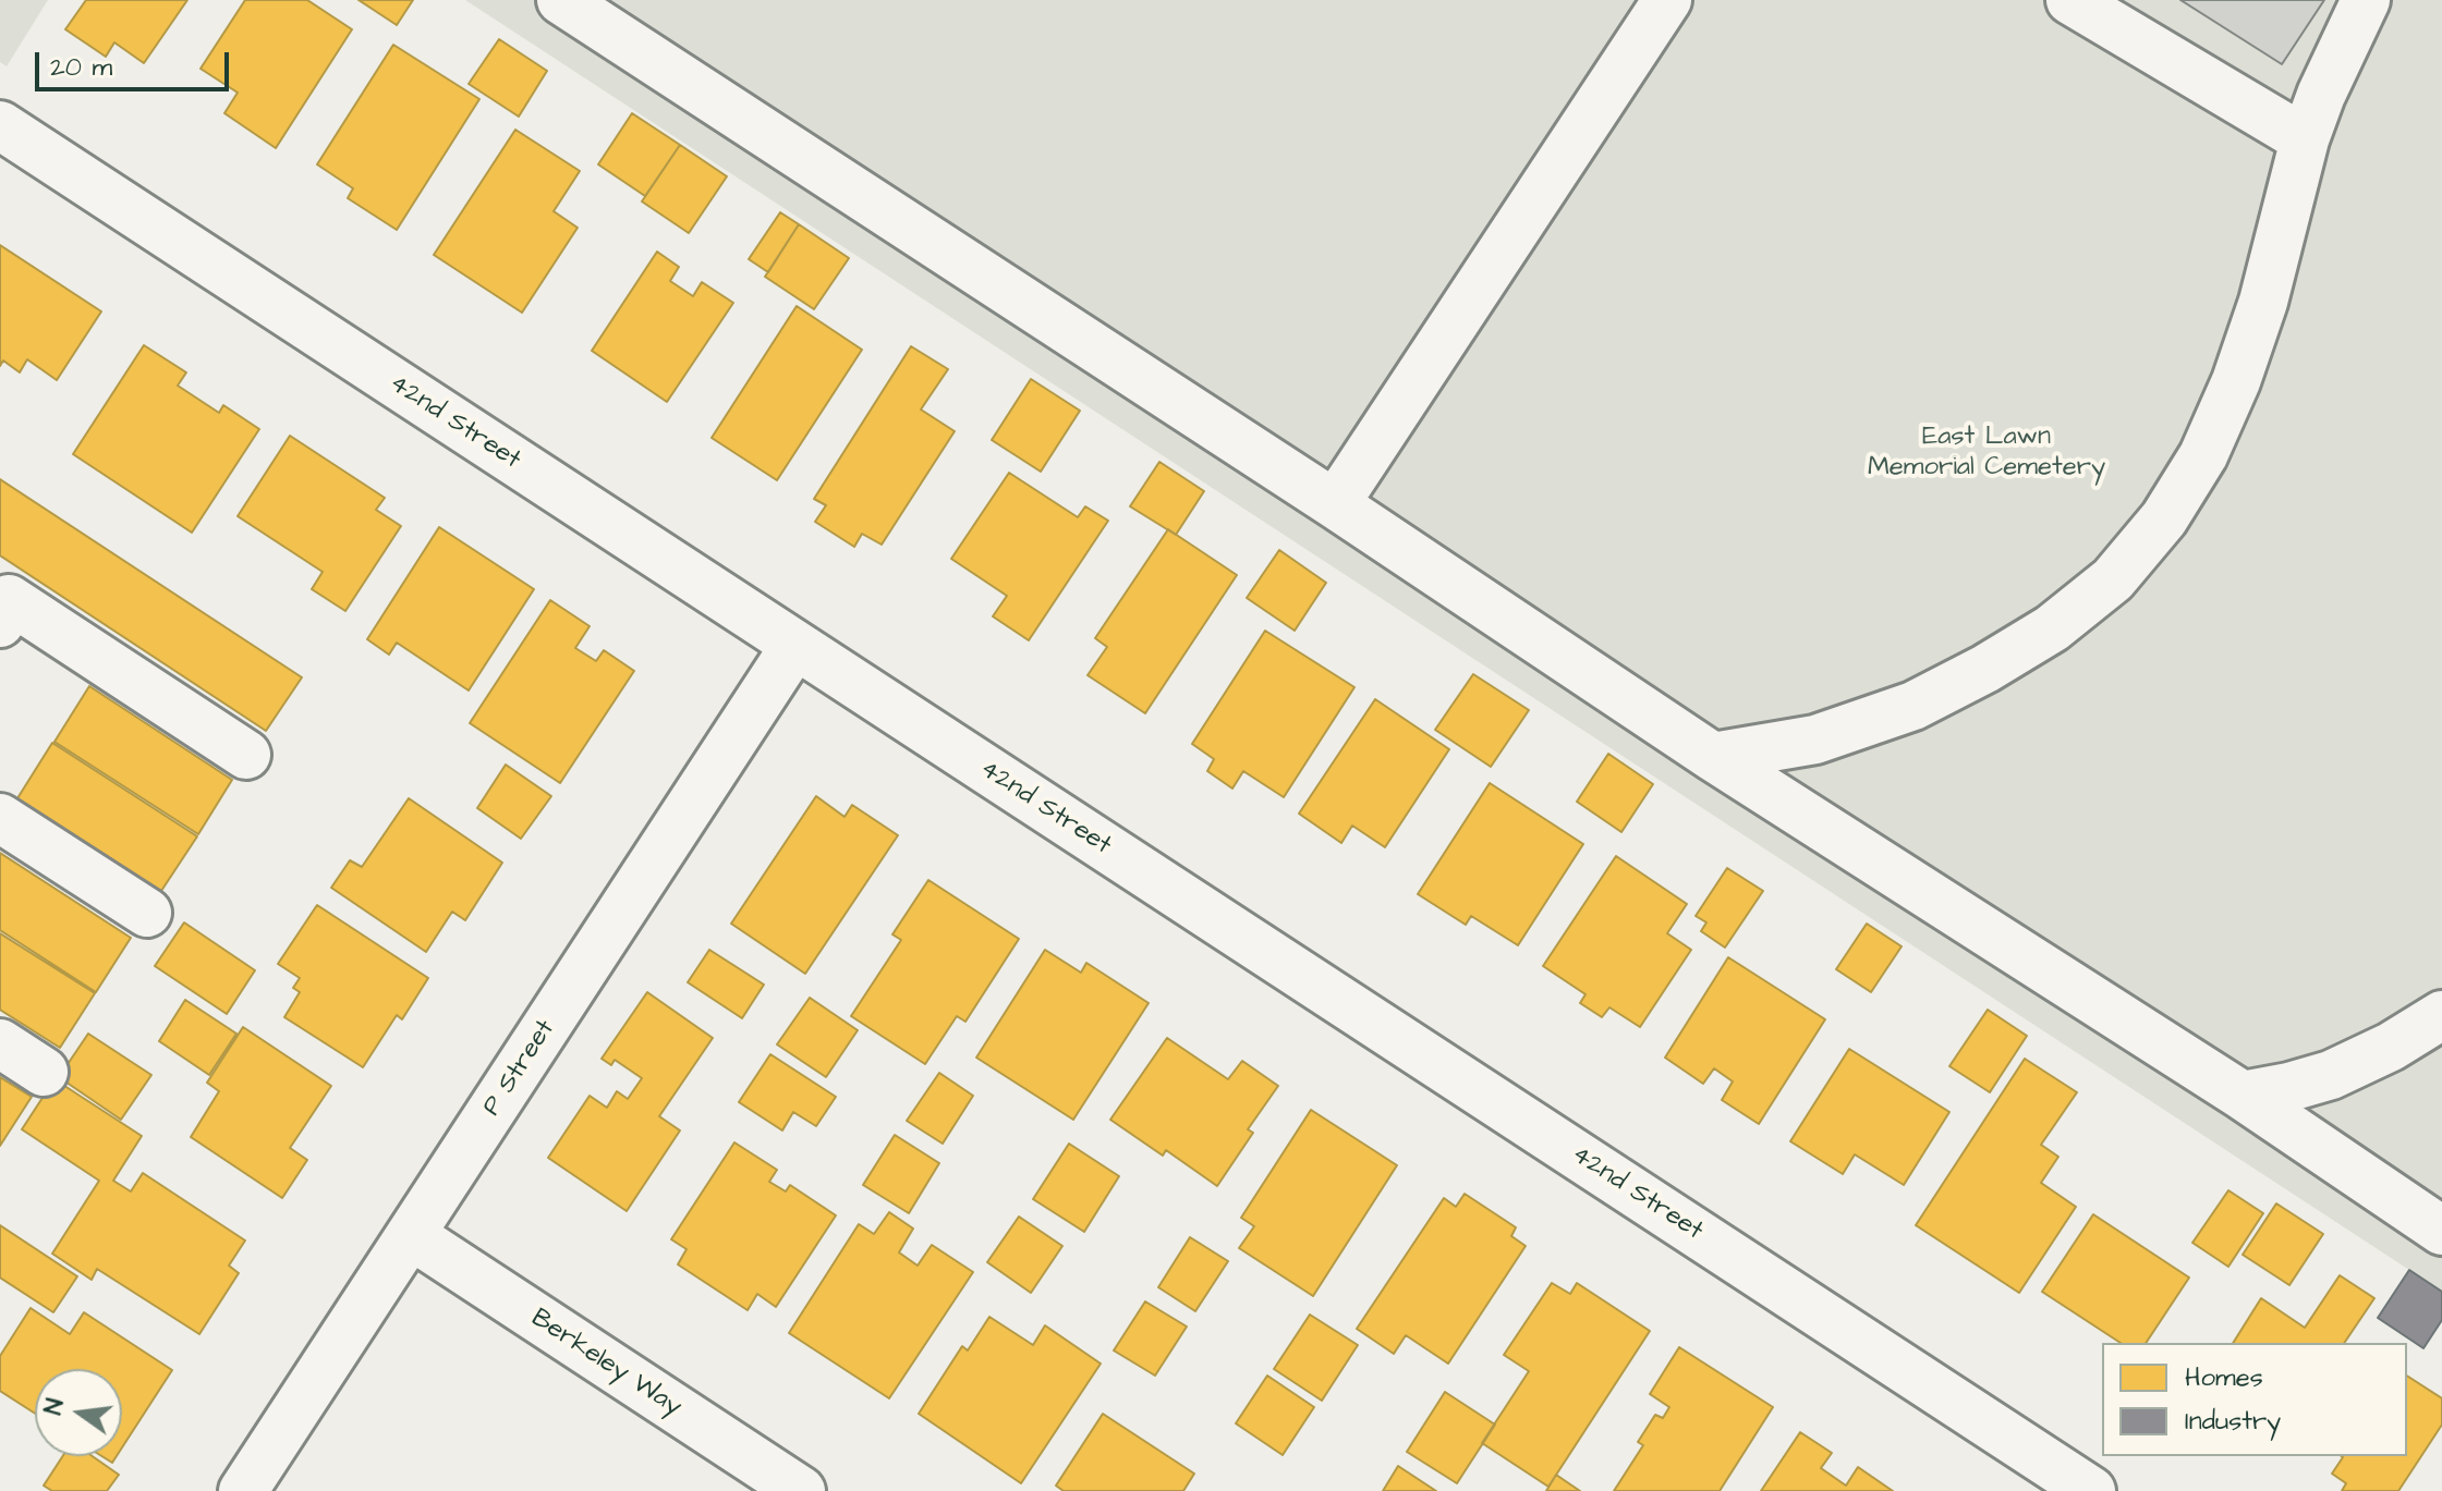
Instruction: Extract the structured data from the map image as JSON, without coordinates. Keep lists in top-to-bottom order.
{
  "streets": {
    "street": ["42nd Street", "P Street", "Berkeley Way"]
  },
  "crossings": [
    ["42nd Street", "P Street"],
    ["P Street", "Berkeley Way"]
  ],
  "parks": ["East Lawn Memorial Cemetery"],
  "legend": ["Homes", "Industry"],
  "scale_bar": "20 m",
  "north": "left"
}
